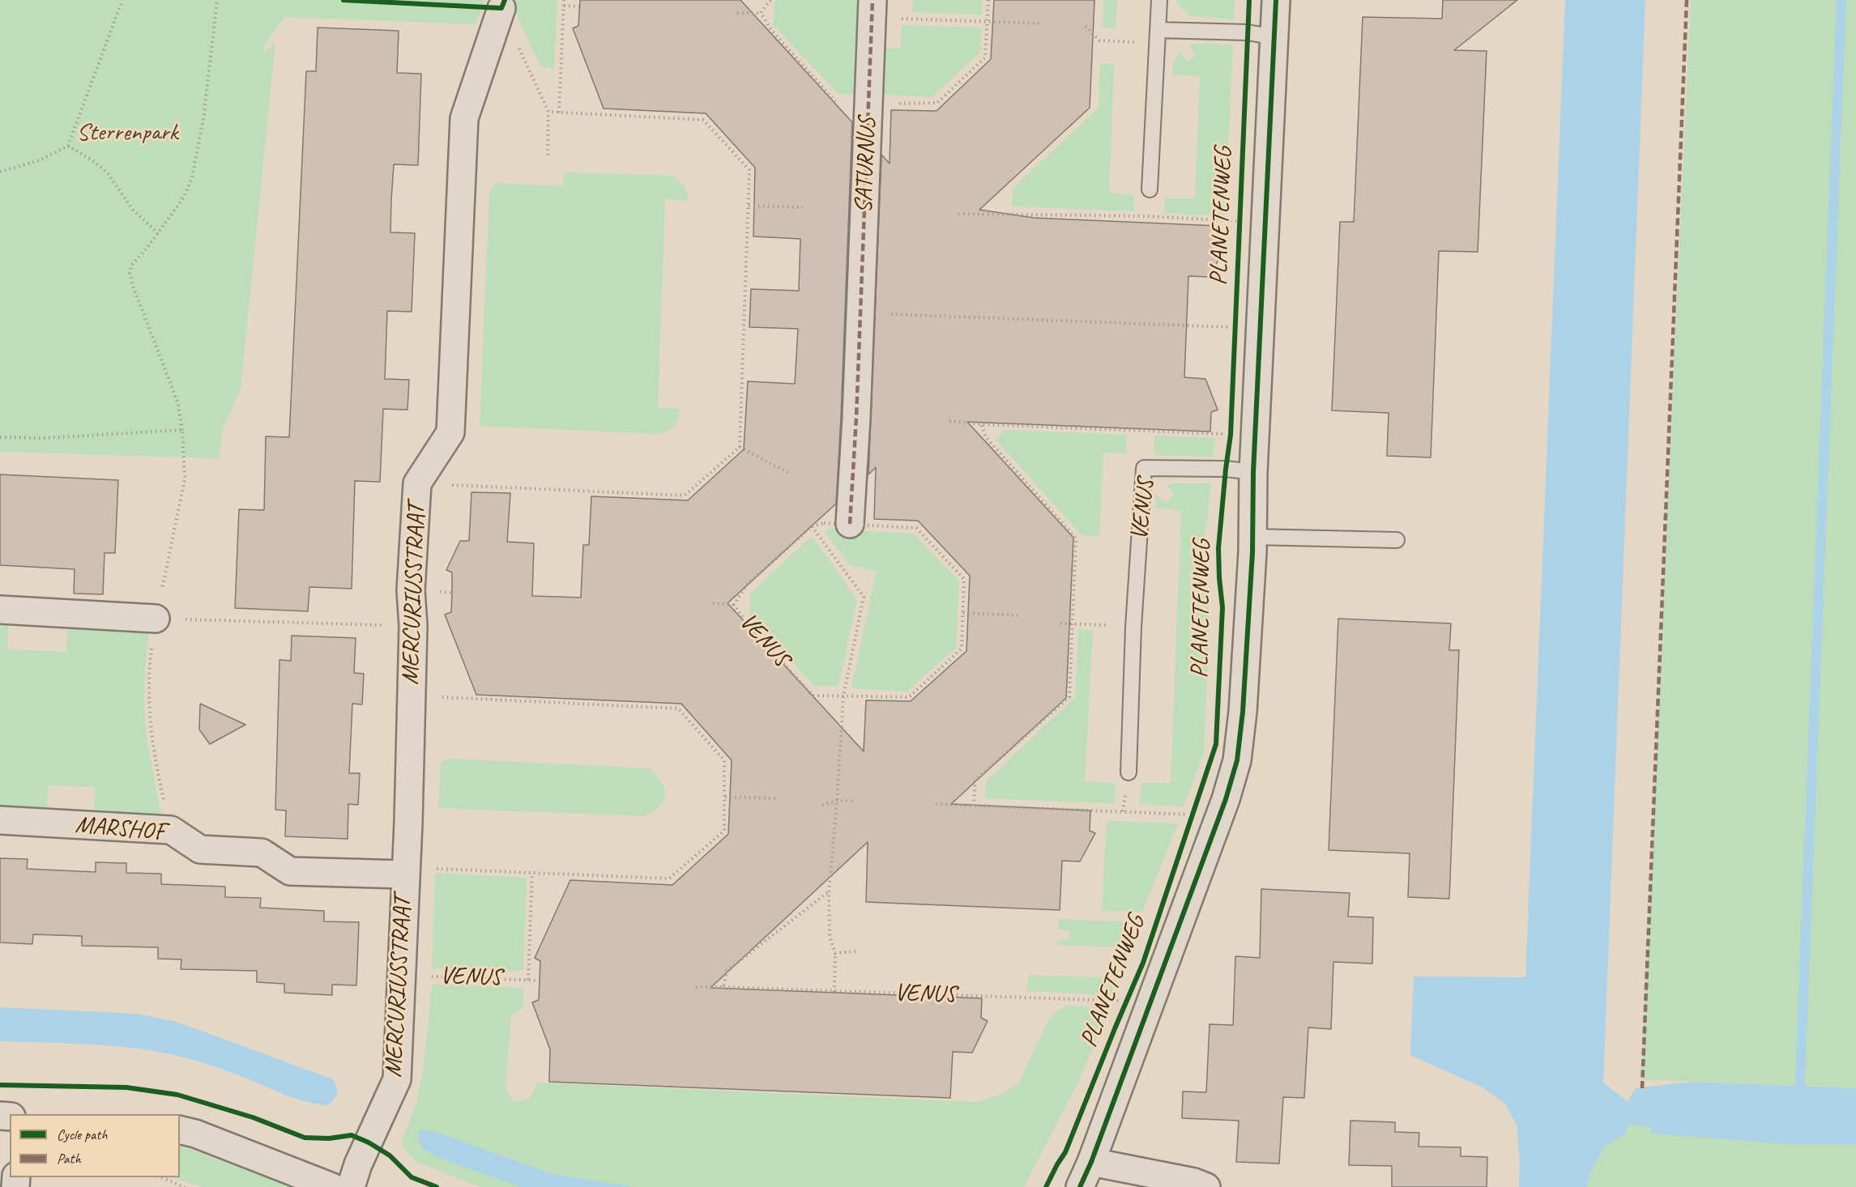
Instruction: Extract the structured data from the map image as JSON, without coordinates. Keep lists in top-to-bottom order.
{
  "streets": {
    "street": [
      "SATURNUS",
      "PLANETENWEG",
      "MERCURIUSSTRAAT",
      "MARSHOF"
    ],
    "lane": ["VENUS"]
  },
  "crossings": [
    ["PLANETENWEG", "VENUS"],
    ["VENUS", "MERCURIUSSTRAAT"],
    ["MERCURIUSSTRAAT", "MARSHOF"]
  ],
  "parks": ["Sterrenpark"],
  "legend": ["Cycle path", "Path"]
}
